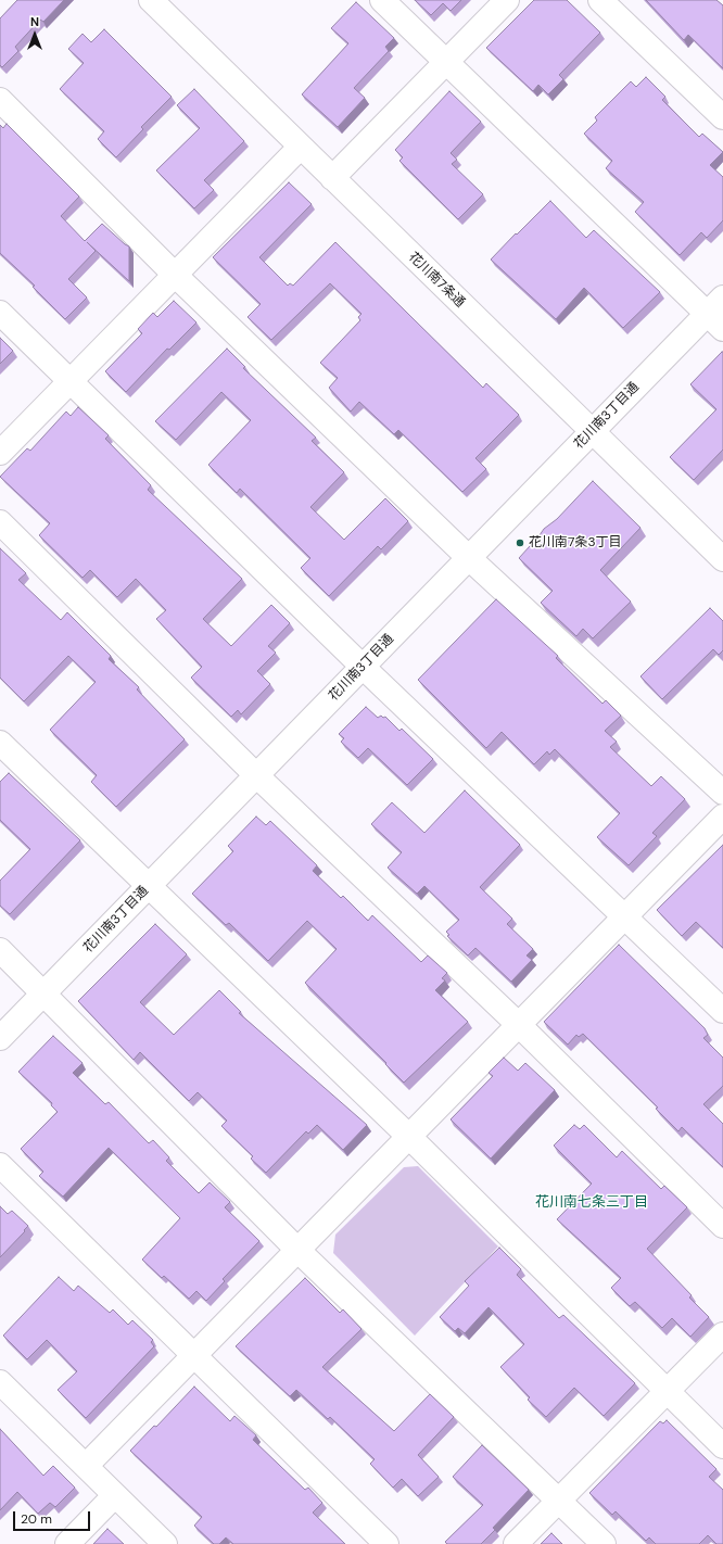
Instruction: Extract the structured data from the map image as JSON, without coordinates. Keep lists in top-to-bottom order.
{
  "streets": {
    "street": ["花川南7条通", "花川南3丁目通"]
  },
  "crossings": [
    ["花川南7条通", "花川南3丁目通"]
  ],
  "districts": ["花川南七条三丁目"],
  "places": ["花川南7条3丁目"],
  "scale_bar": "20 m",
  "north": "top"
}
